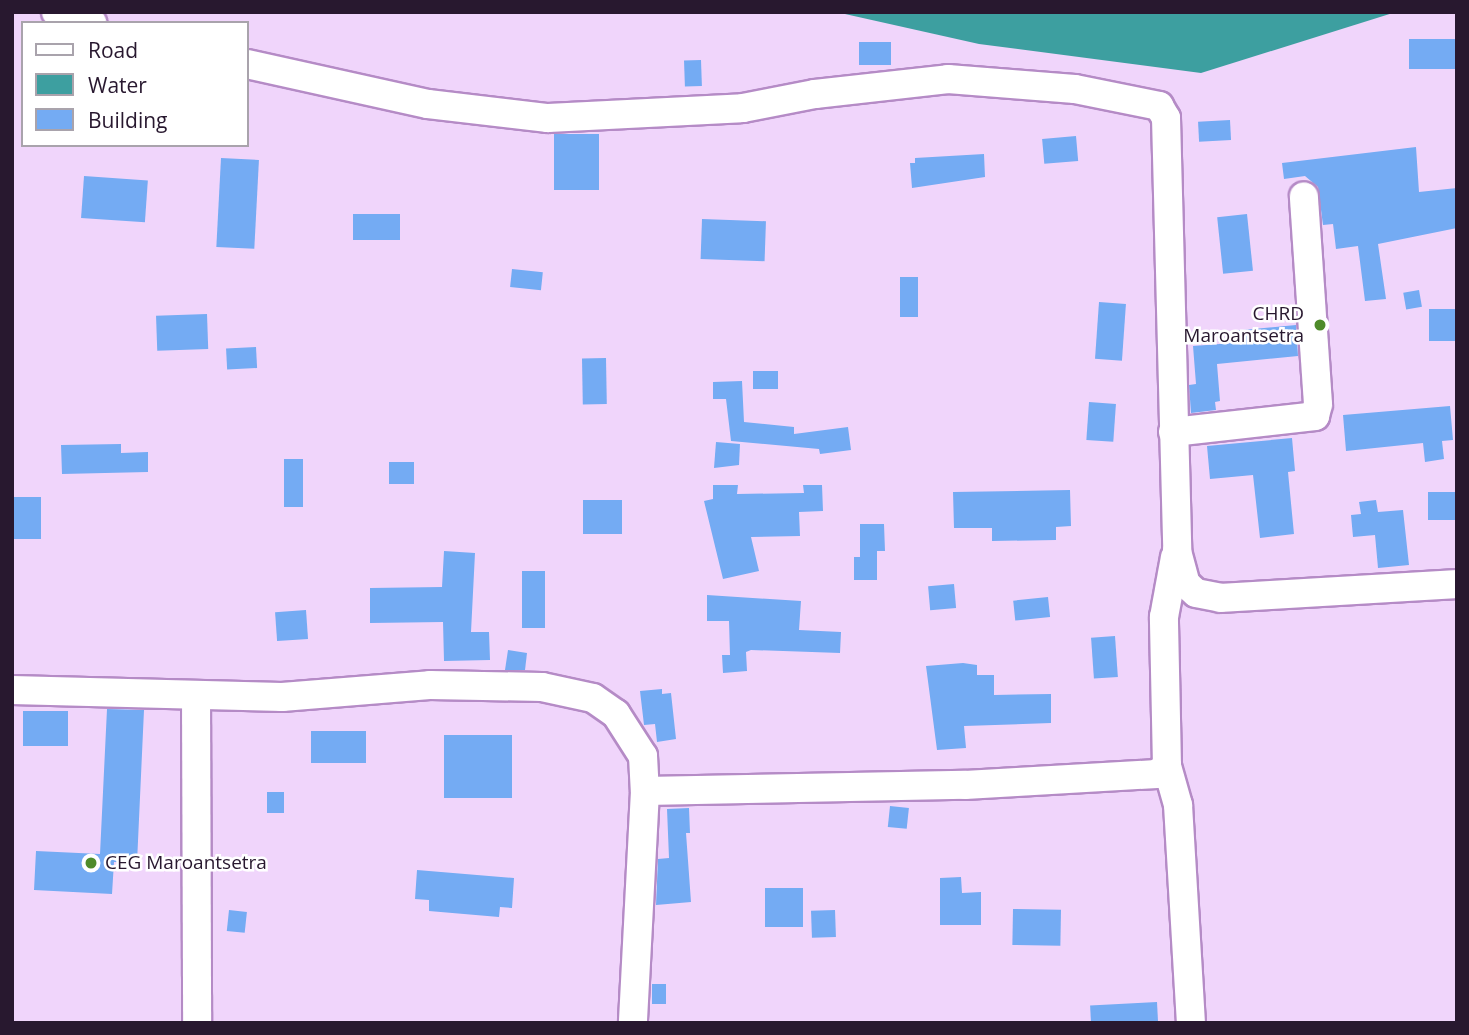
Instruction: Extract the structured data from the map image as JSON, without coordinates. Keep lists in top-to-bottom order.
{
  "places": ["CHRD Maroantsetra", "CEG Maroantsetra"],
  "legend": ["Road", "Water", "Building"]
}
